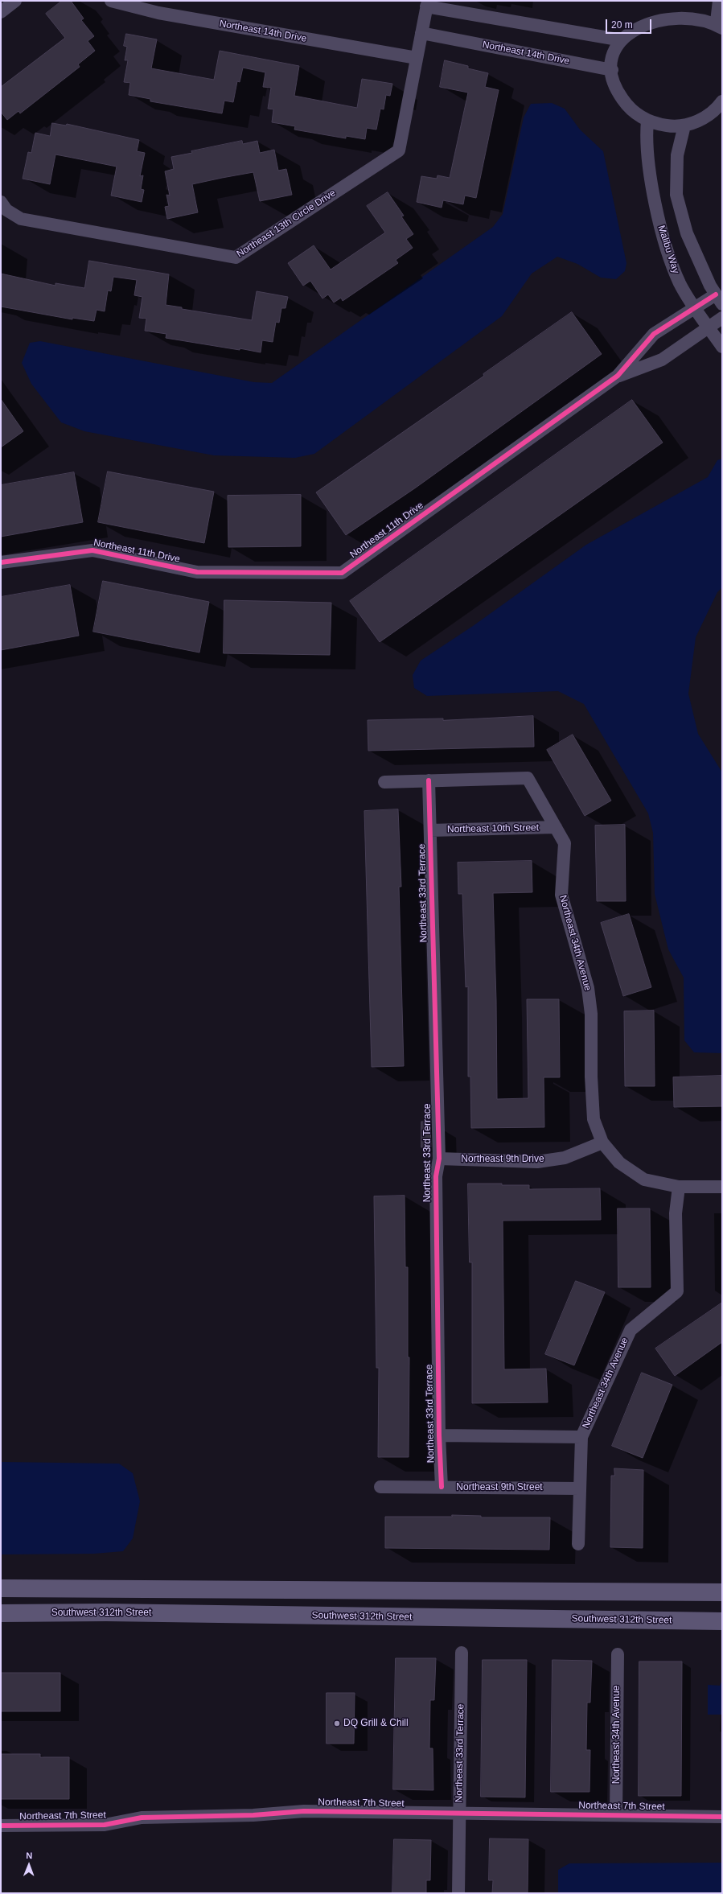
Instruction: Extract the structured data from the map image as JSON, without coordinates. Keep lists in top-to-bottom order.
{
  "streets": {
    "main road": ["Southwest 312th Street"],
    "street": [
      "Northeast 14th Drive",
      "Northeast 13th Circle Drive",
      "Malibu Way",
      "Northeast 11th Drive",
      "Northeast 10th Street",
      "Northeast 33rd Terrace",
      "Northeast 34th Avenue",
      "Northeast 9th Drive",
      "Northeast 9th Street",
      "Northeast 7th Street"
    ]
  },
  "crossings": [
    ["Northeast 14th Drive", "Northeast 13th Circle Drive"],
    ["Malibu Way", "Northeast 11th Drive"],
    ["Northeast 10th Street", "Northeast 33rd Terrace"],
    ["Northeast 10th Street", "Northeast 34th Avenue"],
    ["Northeast 33rd Terrace", "Northeast 34th Avenue"],
    ["Northeast 33rd Terrace", "Northeast 9th Drive"],
    ["Northeast 33rd Terrace", "Northeast 9th Street"],
    ["Northeast 33rd Terrace", "Northeast 7th Street"],
    ["Northeast 34th Avenue", "Northeast 9th Drive"],
    ["Northeast 34th Avenue", "Northeast 9th Street"],
    ["Northeast 34th Avenue", "Northeast 7th Street"]
  ],
  "places": ["DQ Grill & Chill"],
  "scale_bar": "20 m",
  "north": "top"
}
